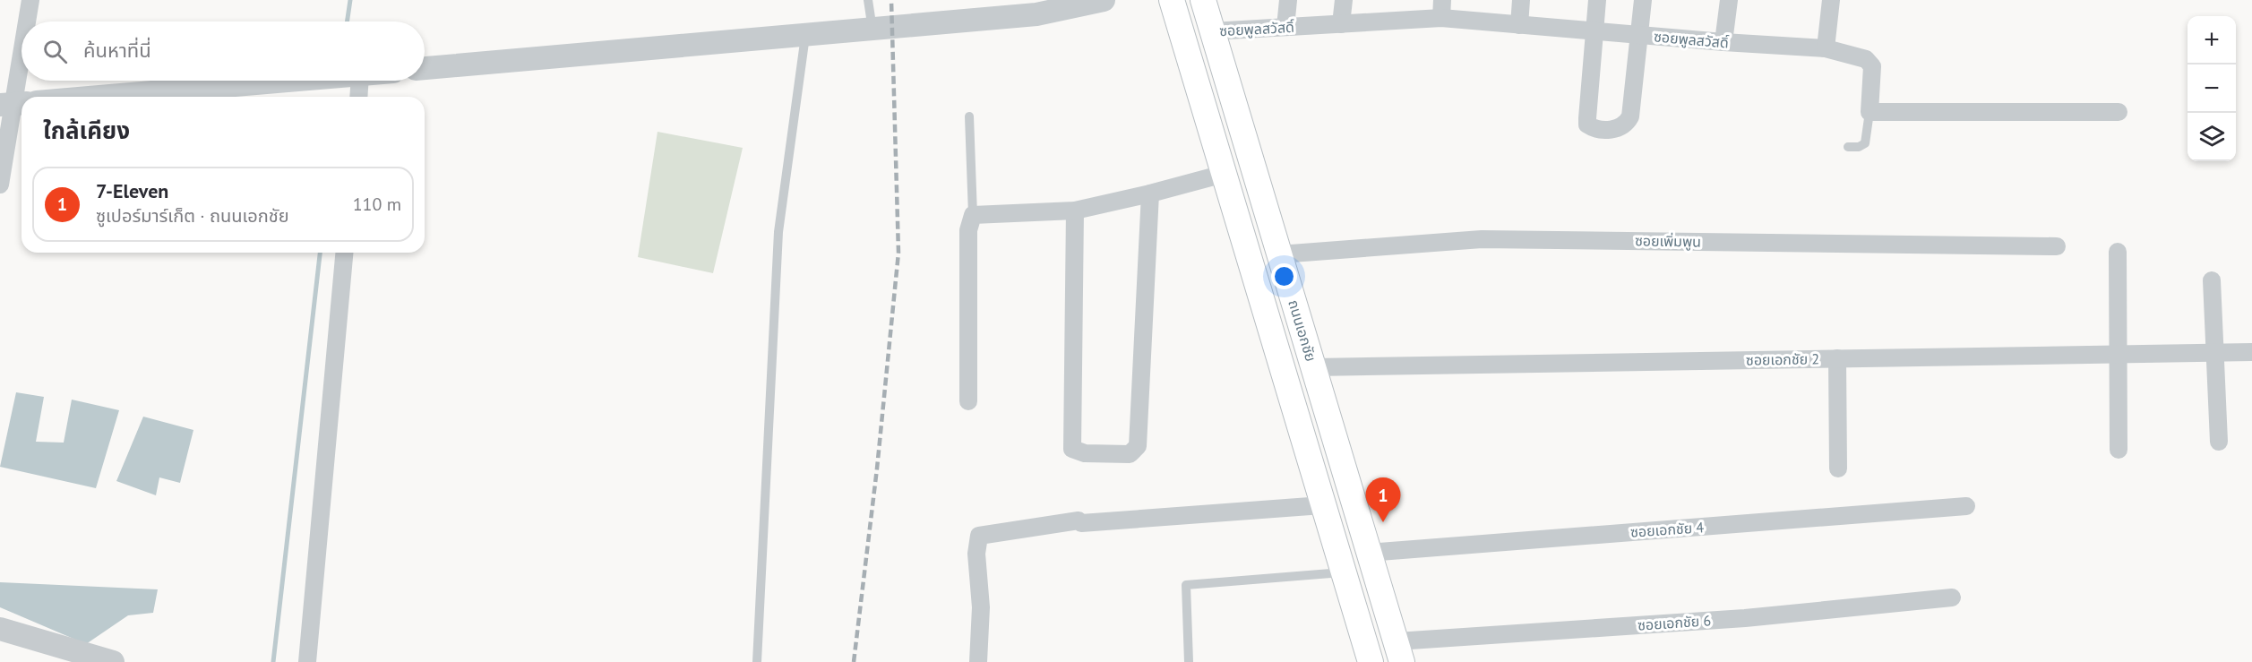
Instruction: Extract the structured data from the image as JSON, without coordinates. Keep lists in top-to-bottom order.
{
  "streets": {
    "main road": ["ถนนเอกชัย"],
    "street": [
      "ซอยพูลสวัสดิ์",
      "ซอยเพิ่มพูน",
      "ซอยเอกชัย 2",
      "ซอยเอกชัย 4",
      "ซอยเอกชัย 6"
    ]
  },
  "crossings": [
    ["ซอยพูลสวัสดิ์", "ถนนเอกชัย"],
    ["ซอยเพิ่มพูน", "ถนนเอกชัย"],
    ["ถนนเอกชัย", "ซอยเอกชัย 2"],
    ["ถนนเอกชัย", "ซอยเอกชัย 4"],
    ["ถนนเอกชัย", "ซอยเอกชัย 6"]
  ],
  "page": {
    "map_buttons": ["+", "−"],
    "search": "ค้นหาที่นี่",
    "heading": "ใกล้เคียง",
    "list": [
      {
        "mark": "1",
        "name": "7-Eleven",
        "note": "ซูเปอร์มาร์เก็ต · ถนนเอกชัย",
        "value": "110 m"
      }
    ],
    "pins": "1"
  }
}
